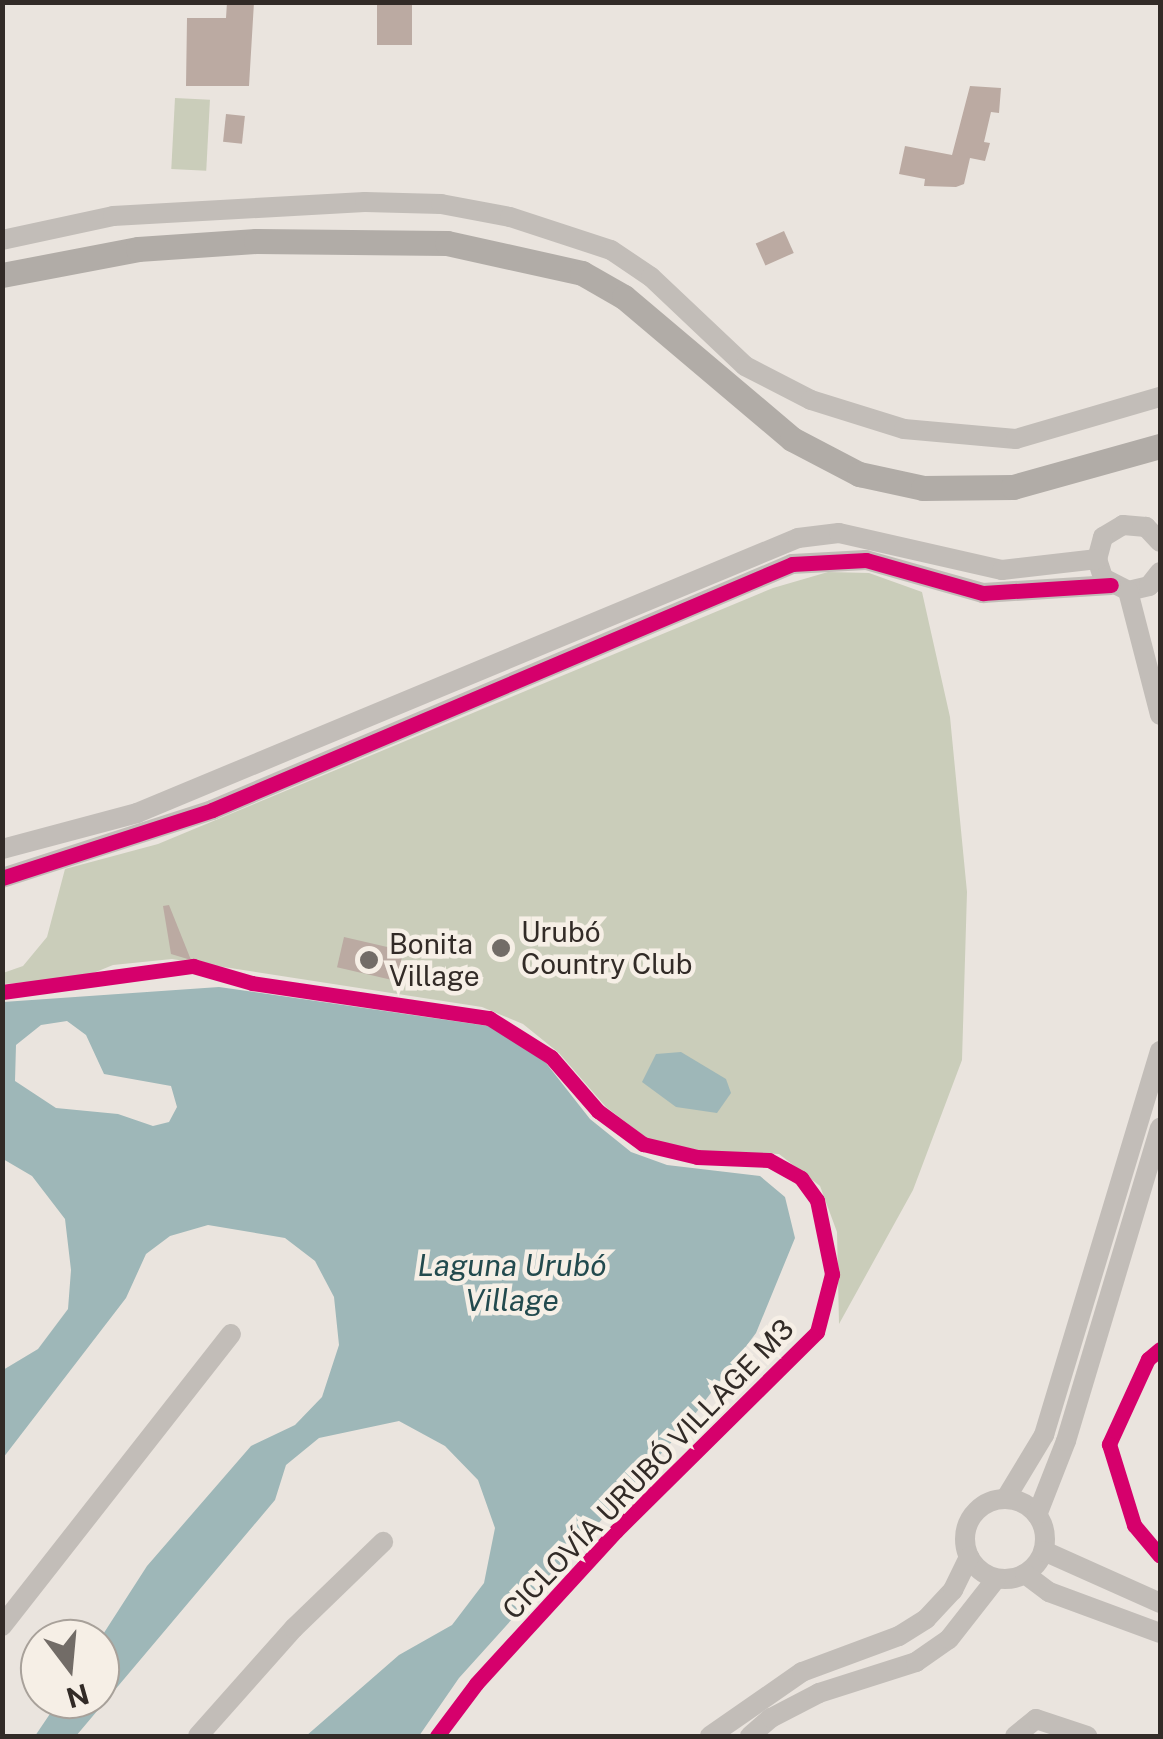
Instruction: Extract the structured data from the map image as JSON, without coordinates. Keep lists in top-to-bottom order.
{
  "streets": {
    "cycle path": ["CICLOVÍA URUBÓ VILLAGE M3"]
  },
  "water": ["Laguna Urubó Village"],
  "places": ["Urubó Country Club", "Bonita Village"],
  "north": "bottom"
}
